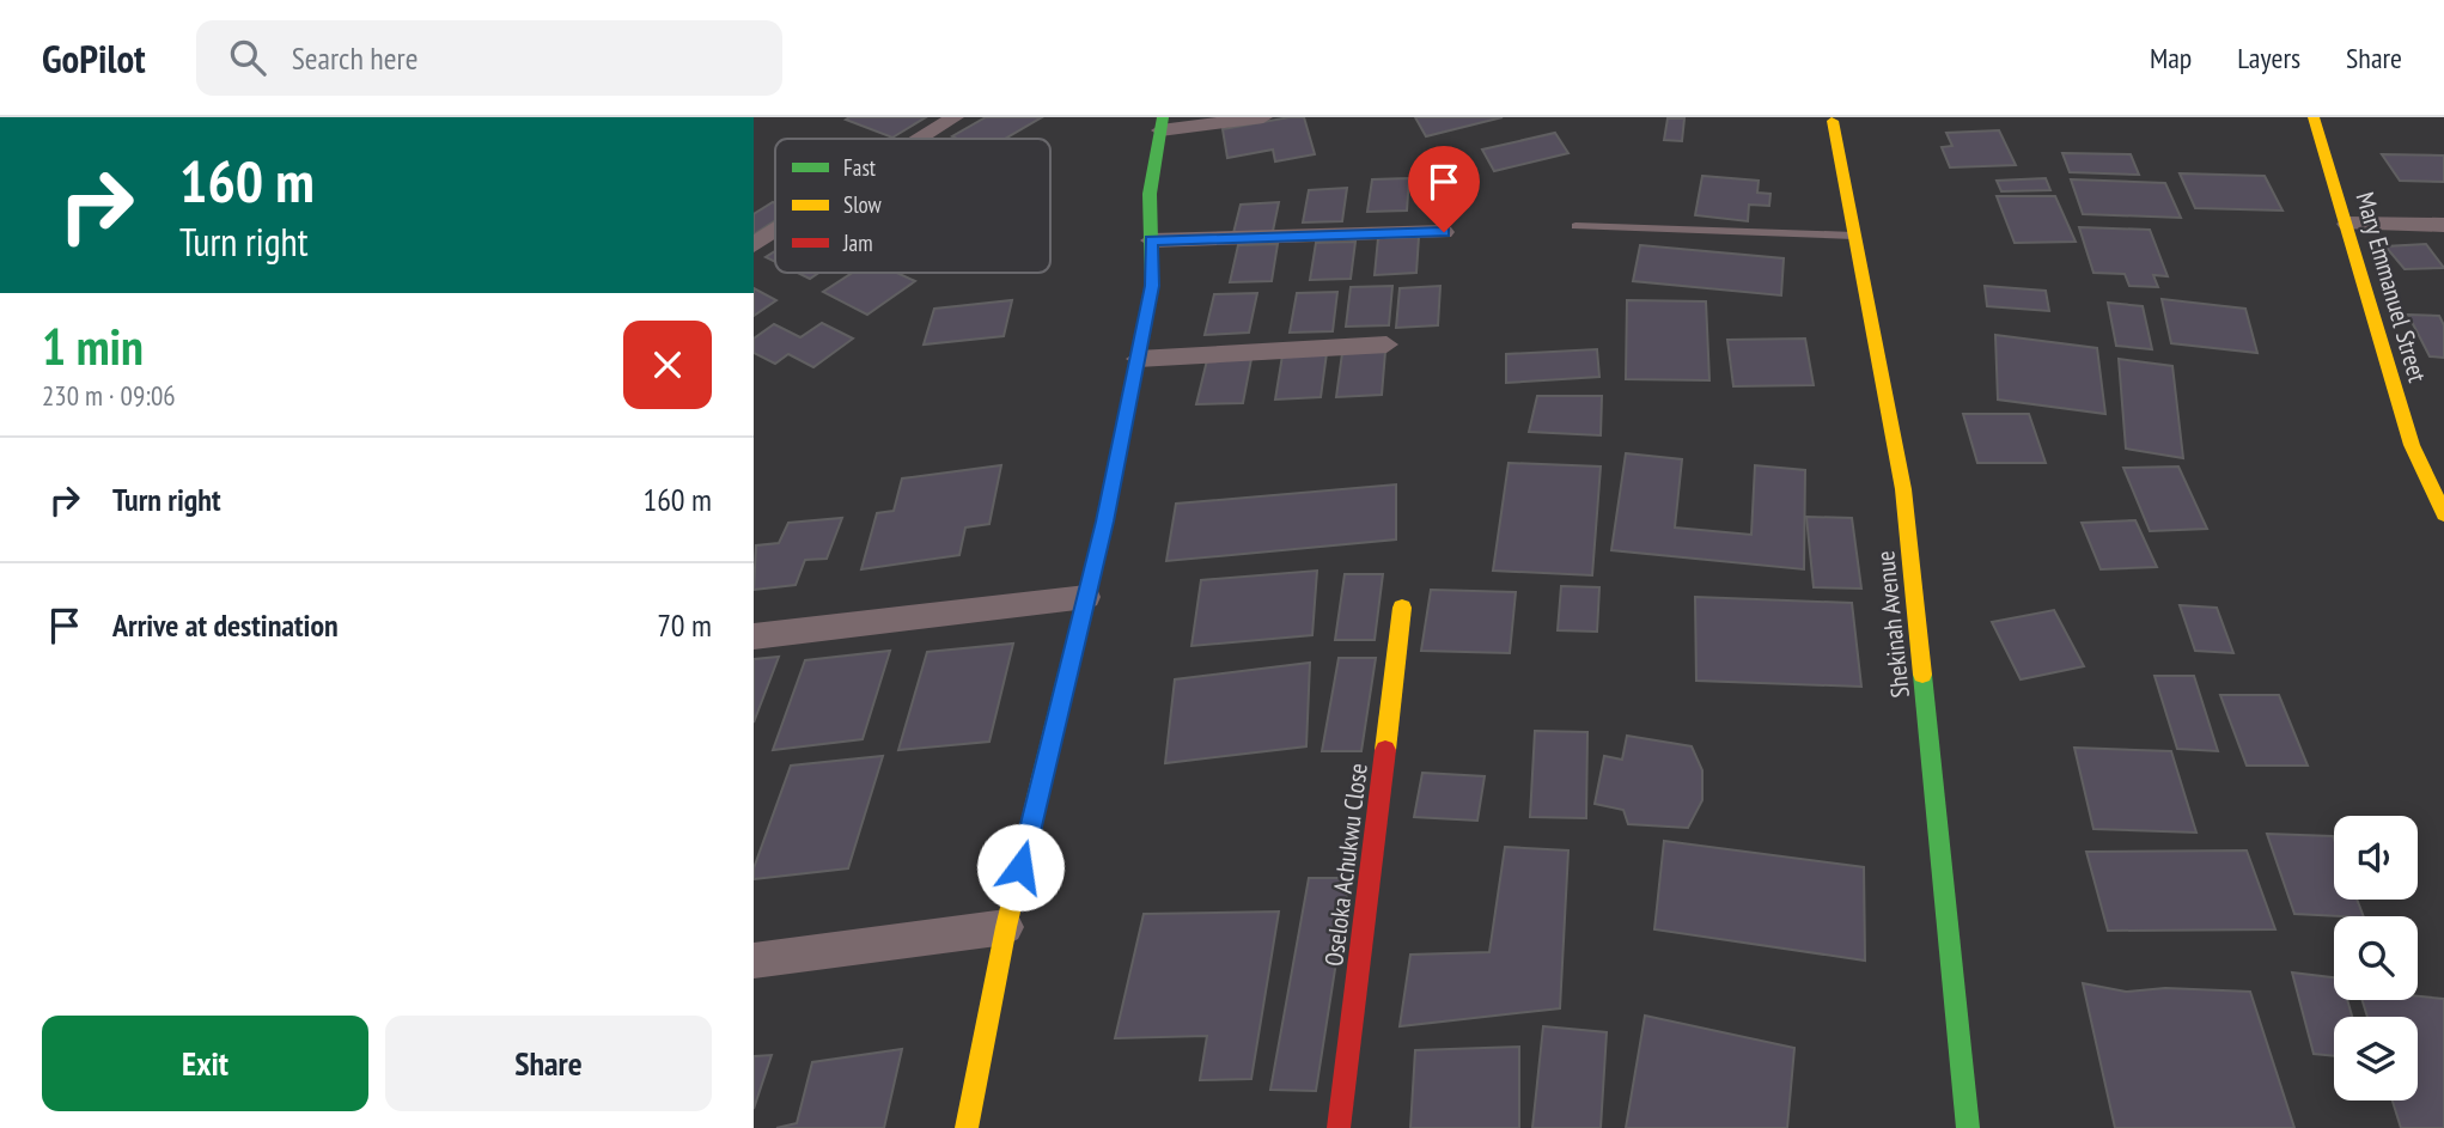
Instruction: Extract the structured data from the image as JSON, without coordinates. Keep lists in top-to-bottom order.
{
  "streets": {
    "street": ["Mary Emmanuel Street", "Shekinah Avenue", "Oseloka Achukwu Close"]
  },
  "legend": ["Fast", "Slow", "Jam"],
  "page": {
    "header": "GoPilot",
    "search": "Search here",
    "nav": ["Map", "Layers", "Share"],
    "turn": ["160 m", "Turn right"],
    "heading": ["1 min", "230 m · 09:06"],
    "list": [
      {
        "name": "Turn right",
        "value": "160 m"
      },
      {
        "name": "Arrive at destination",
        "value": "70 m"
      }
    ],
    "buttons": ["Exit", "Share"]
  }
}
